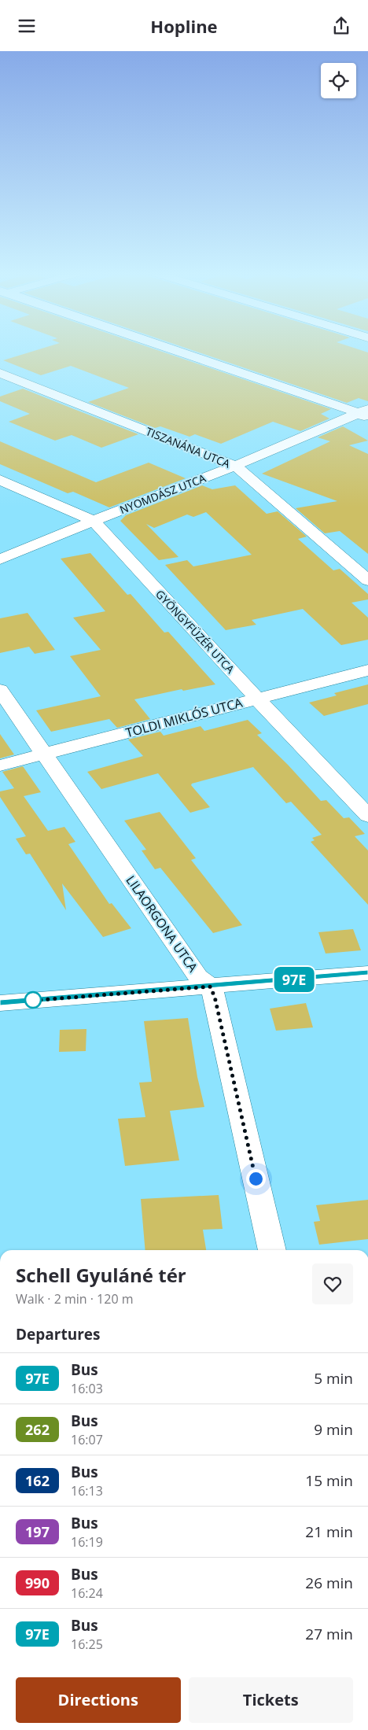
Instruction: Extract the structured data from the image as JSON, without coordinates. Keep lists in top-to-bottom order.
{
  "streets": {
    "street": [
      "TISZANÁNA UTCA",
      "NYOMDÁSZ UTCA",
      "GYÖNGYFÜZÉR UTCA",
      "TOLDI MIKLÓS UTCA",
      "LILAORGONA UTCA"
    ]
  },
  "crossings": [
    ["TISZANÁNA UTCA", "NYOMDÁSZ UTCA"],
    ["NYOMDÁSZ UTCA", "GYÖNGYFÜZÉR UTCA"],
    ["GYÖNGYFÜZÉR UTCA", "TOLDI MIKLÓS UTCA"],
    ["TOLDI MIKLÓS UTCA", "LILAORGONA UTCA"]
  ],
  "lines": ["bus line 97E"],
  "page": {
    "header": "Hopline",
    "on_map": "97E",
    "heading": [
      ["Schell Gyuláné tér", "Walk · 2 min · 120 m"],
      "Departures"
    ],
    "list": [
      {
        "mark": "97E",
        "name": "Bus",
        "note": "16:03",
        "value": "5 min"
      },
      {
        "mark": "262",
        "name": "Bus",
        "note": "16:07",
        "value": "9 min"
      },
      {
        "mark": "162",
        "name": "Bus",
        "note": "16:13",
        "value": "15 min"
      },
      {
        "mark": "197",
        "name": "Bus",
        "note": "16:19",
        "value": "21 min"
      },
      {
        "mark": "990",
        "name": "Bus",
        "note": "16:24",
        "value": "26 min"
      },
      {
        "mark": "97E",
        "name": "Bus",
        "note": "16:25",
        "value": "27 min"
      }
    ],
    "buttons": ["Directions", "Tickets"]
  }
}
